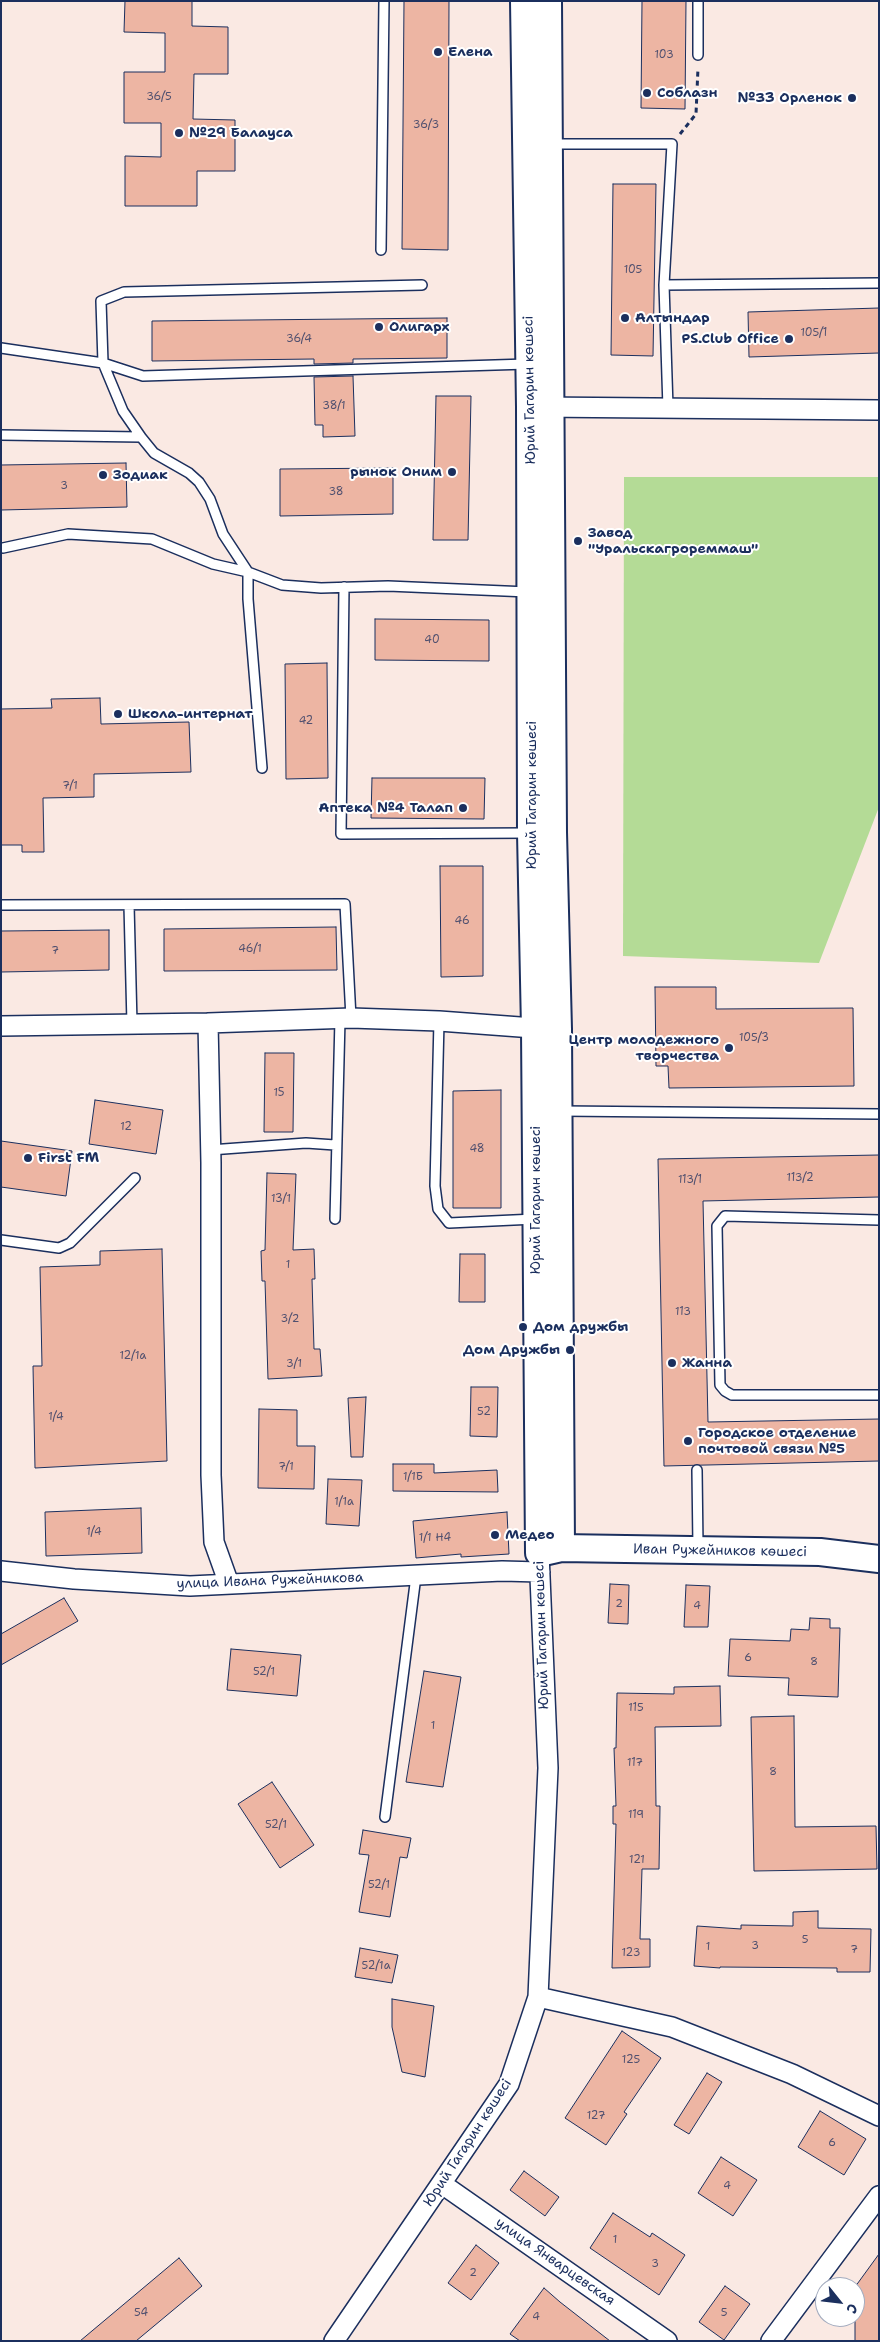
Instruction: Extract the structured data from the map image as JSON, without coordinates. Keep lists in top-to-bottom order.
{
  "streets": {
    "main road": ["Юрий Гагарин көшесі", "Иван Ружейников көшесі"],
    "street": ["улица Ивана Ружейникова", "улица Январцевская"]
  },
  "crossings": [
    ["Юрий Гагарин көшесі", "Иван Ружейников көшесі"],
    ["Юрий Гагарин көшесі", "улица Ивана Ружейникова"],
    ["Юрий Гагарин көшесі", "улица Январцевская"],
    ["Иван Ружейников көшесі", "улица Ивана Ружейникова"]
  ],
  "places": [
    "Елена",
    "Соблазн",
    "№33 Орленок",
    "№29 Балауса",
    "Алтындар",
    "Олигарх",
    "PS.Club Office",
    "рынок Оним",
    "Зодиак",
    "Завод \"Уральскагрореммаш\"",
    "Школа-интернат",
    "Аптека №4 Талап",
    "Центр молодежного творчества",
    "First FM",
    "Дом дружбы",
    "Дом Дружбы",
    "Жанна",
    "Городское отделение почтовой связи №5",
    "Медео"
  ],
  "house_numbers": [
    "103",
    "36/5",
    "36/3",
    "105",
    "105/1",
    "36/4",
    "38/1",
    "3",
    "38",
    "40",
    "42",
    "7/1",
    "46",
    "46/1",
    "7",
    "105/3",
    "15",
    "12",
    "48",
    "113/2",
    "113/1",
    "13/1",
    "1",
    "113",
    "3/2",
    "12/1а",
    "3/1",
    "52",
    "1/4",
    "7/1",
    "1/1Б",
    "1/1а",
    "1/4",
    "1/1 Н4",
    "2",
    "4",
    "6",
    "8",
    "52/1",
    "115",
    "1",
    "117",
    "8",
    "119",
    "52/1",
    "121",
    "52/1",
    "5",
    "3",
    "1",
    "7",
    "123",
    "52/1а",
    "125",
    "127",
    "6",
    "4",
    "1",
    "3",
    "2",
    "54",
    "5",
    "4"
  ],
  "north": "bottom right"
}
